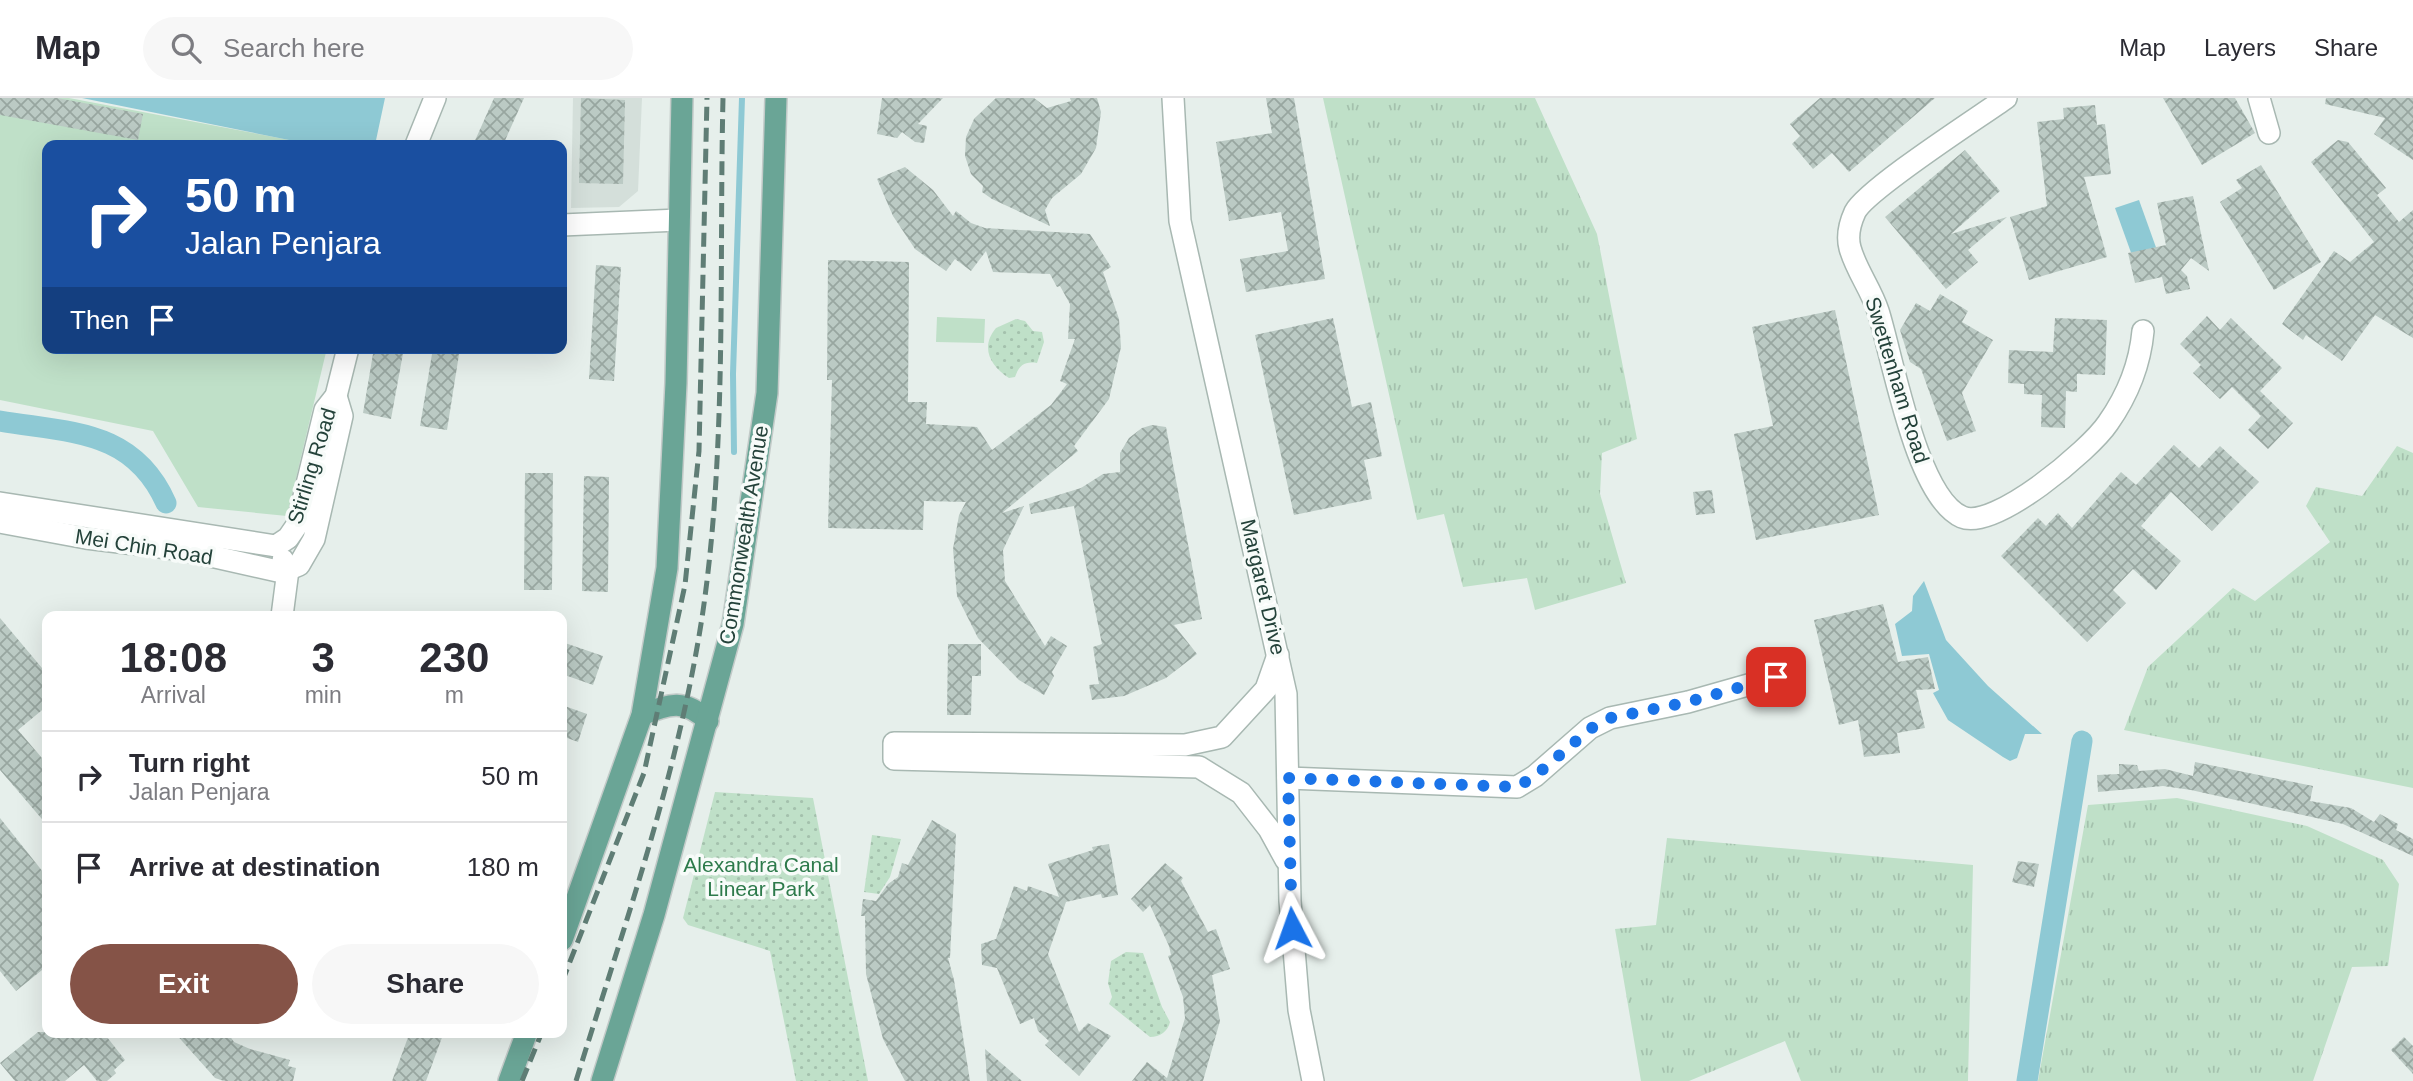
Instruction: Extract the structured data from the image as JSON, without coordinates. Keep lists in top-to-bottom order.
{
  "streets": {
    "main road": ["Commonwealth Avenue"],
    "street": [
      "Swettenham Road",
      "Stirling Road",
      "Mei Chin Road",
      "Margaret Drive"
    ]
  },
  "crossings": [
    ["Stirling Road", "Mei Chin Road"]
  ],
  "parks": ["Alexandra Canal Linear Park"],
  "page": {
    "header": "Map",
    "search": "Search here",
    "nav": ["Map", "Layers", "Share"],
    "turn": ["50 m", "Jalan Penjara"],
    "then": "Then",
    "eta": [
      "18:08",
      "Arrival",
      "3",
      "min",
      "230",
      "m"
    ],
    "list": [
      {
        "name": "Turn right",
        "note": "Jalan Penjara",
        "value": "50 m"
      },
      {
        "name": "Arrive at destination",
        "value": "180 m"
      }
    ],
    "buttons": ["Exit", "Share"]
  }
}
